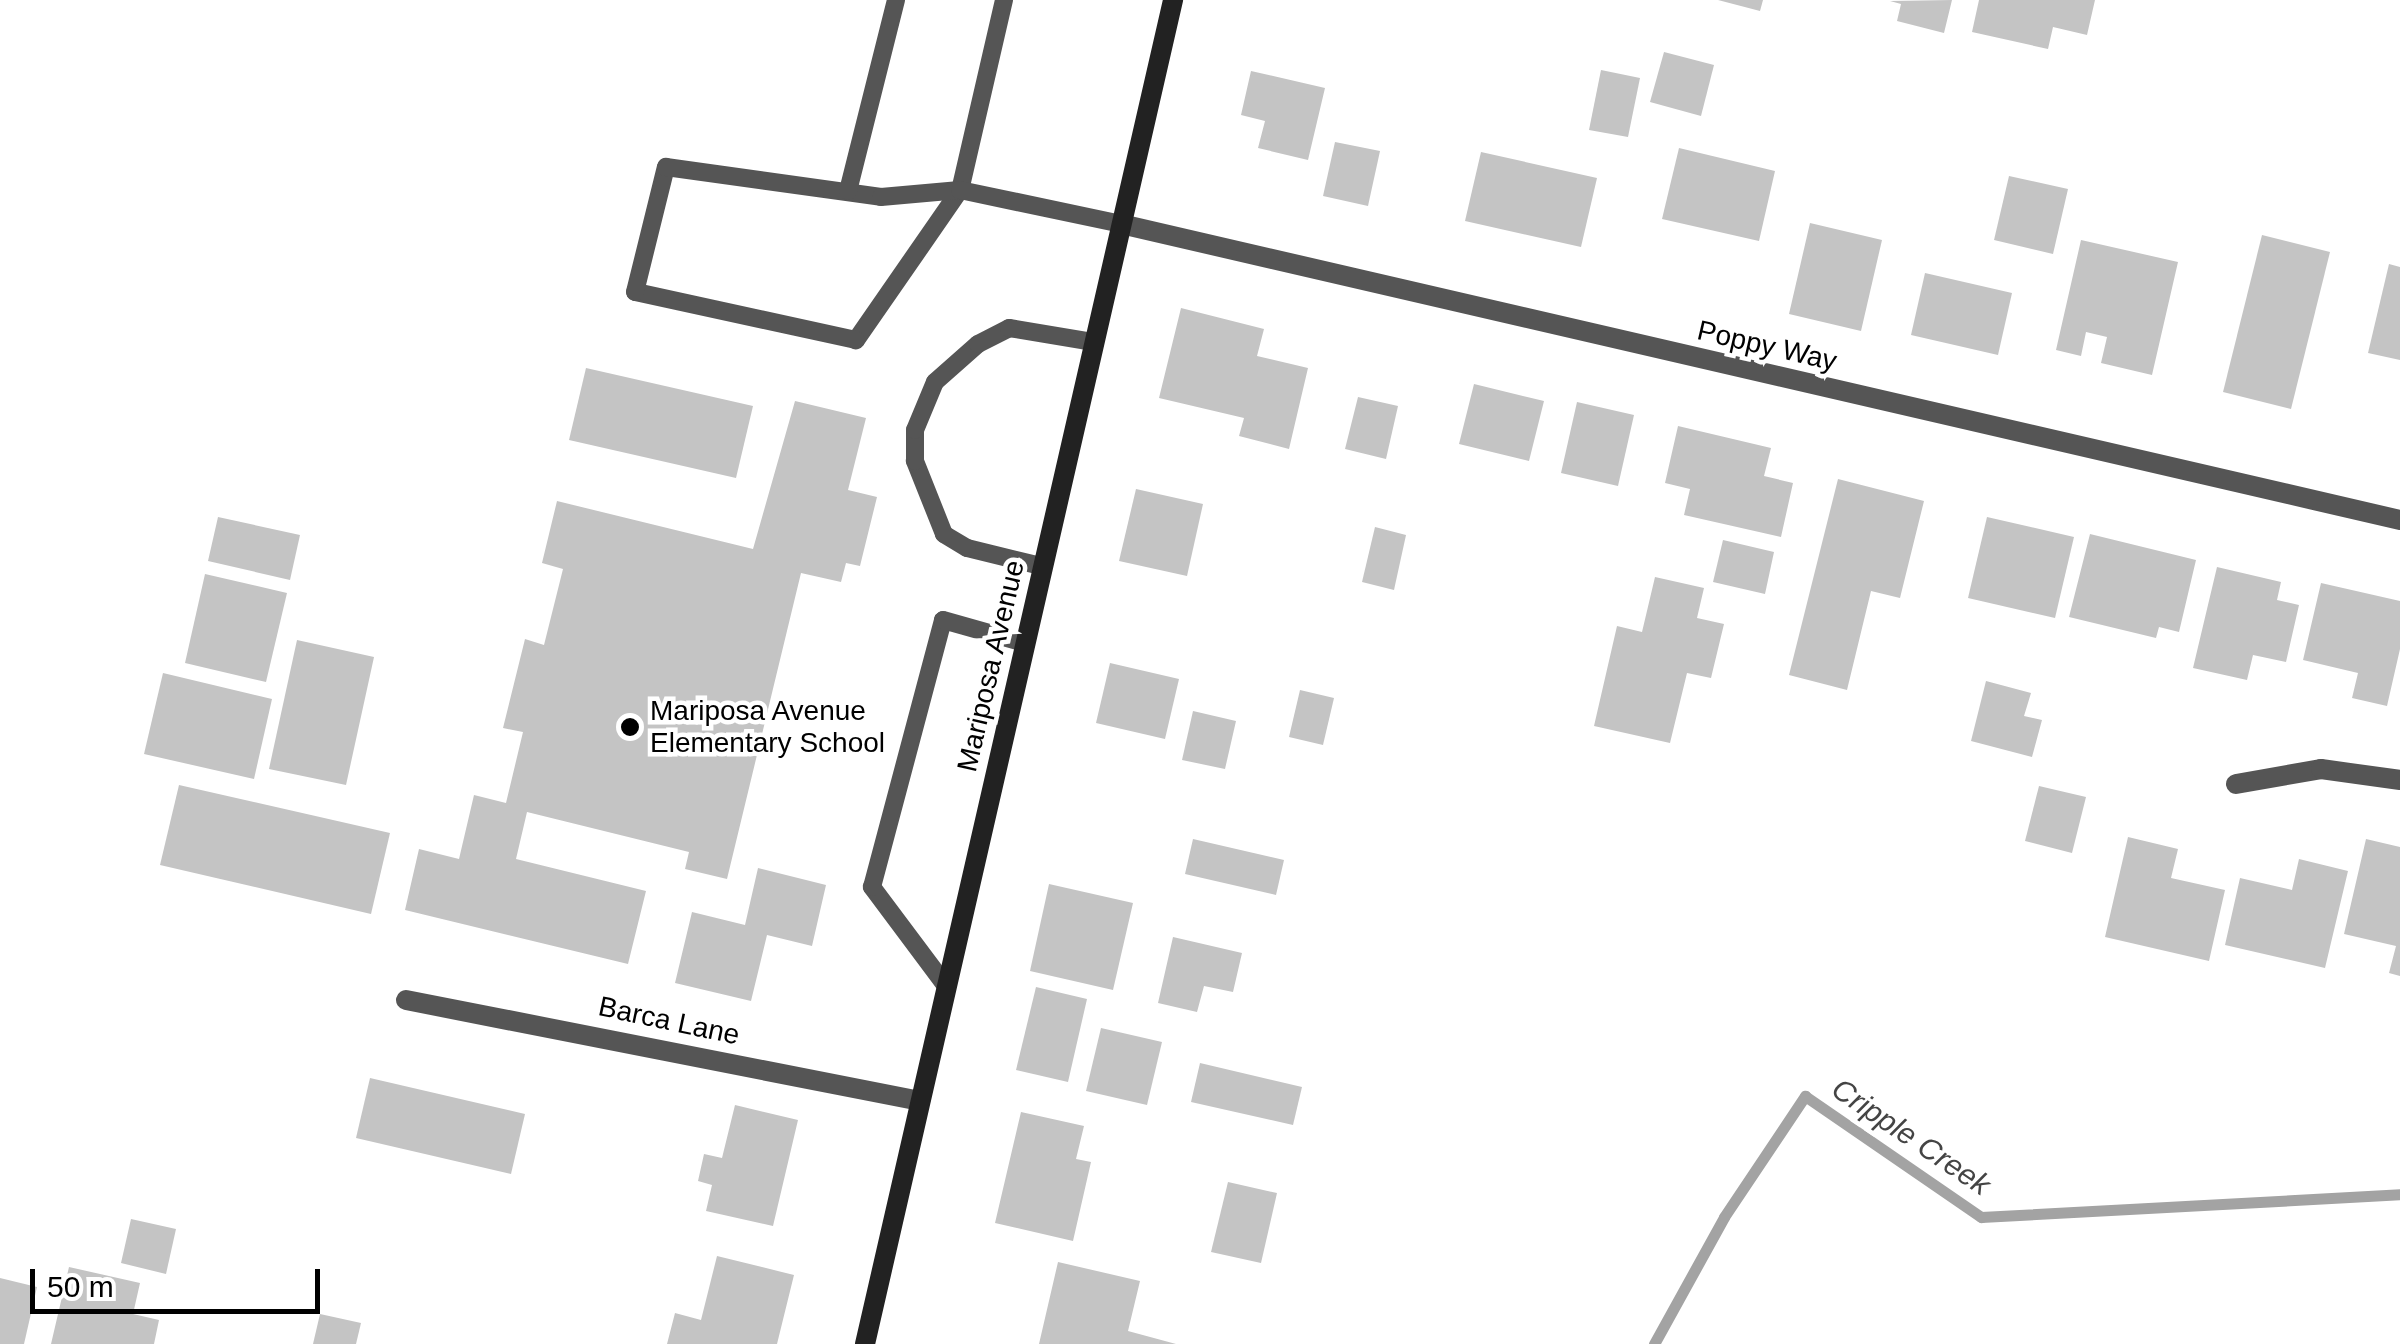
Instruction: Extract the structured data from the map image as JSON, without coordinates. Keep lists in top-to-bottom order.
{
  "streets": {
    "street": ["Poppy Way", "Mariposa Avenue", "Barca Lane"]
  },
  "crossings": [
    ["Poppy Way", "Mariposa Avenue"],
    ["Mariposa Avenue", "Barca Lane"]
  ],
  "water": ["Cripple Creek"],
  "places": ["Mariposa Avenue Elementary School"],
  "scale_bar": "50 m"
}
